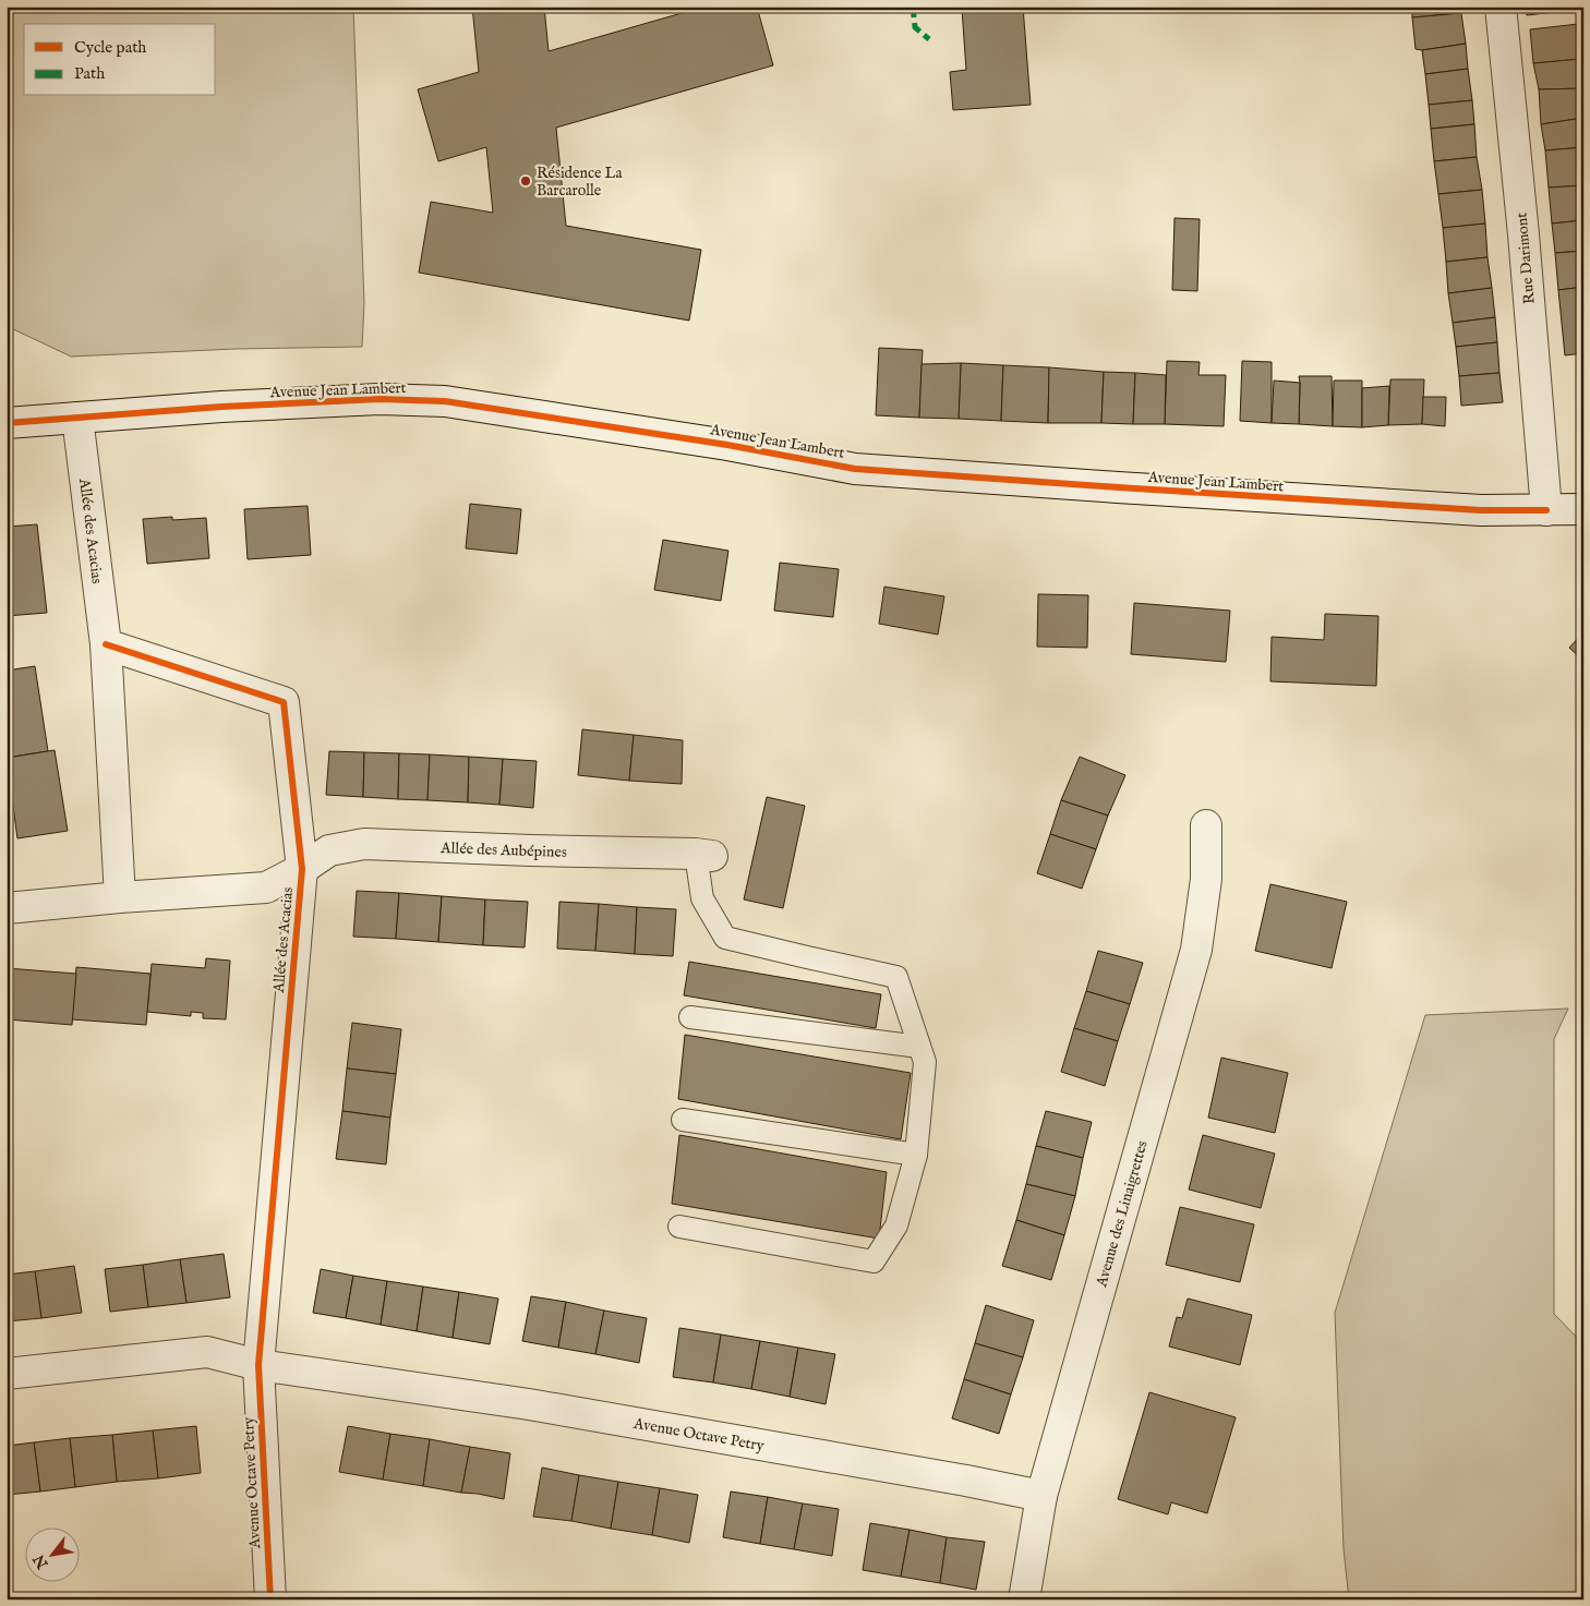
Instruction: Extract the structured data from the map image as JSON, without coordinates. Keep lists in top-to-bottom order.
{
  "streets": {
    "street": [
      "Rue Darimont",
      "Avenue Jean Lambert",
      "Allée des Acacias",
      "Allée des Aubépines",
      "Avenue des Linaigrettes",
      "Avenue Octave Petry"
    ]
  },
  "crossings": [
    ["Rue Darimont", "Avenue Jean Lambert"],
    ["Avenue Jean Lambert", "Allée des Acacias"],
    ["Allée des Acacias", "Allée des Aubépines"],
    ["Allée des Acacias", "Avenue Octave Petry"],
    ["Avenue des Linaigrettes", "Avenue Octave Petry"]
  ],
  "places": ["Résidence La Barcarolle"],
  "legend": ["Cycle path", "Path"],
  "north": "bottom left"
}
